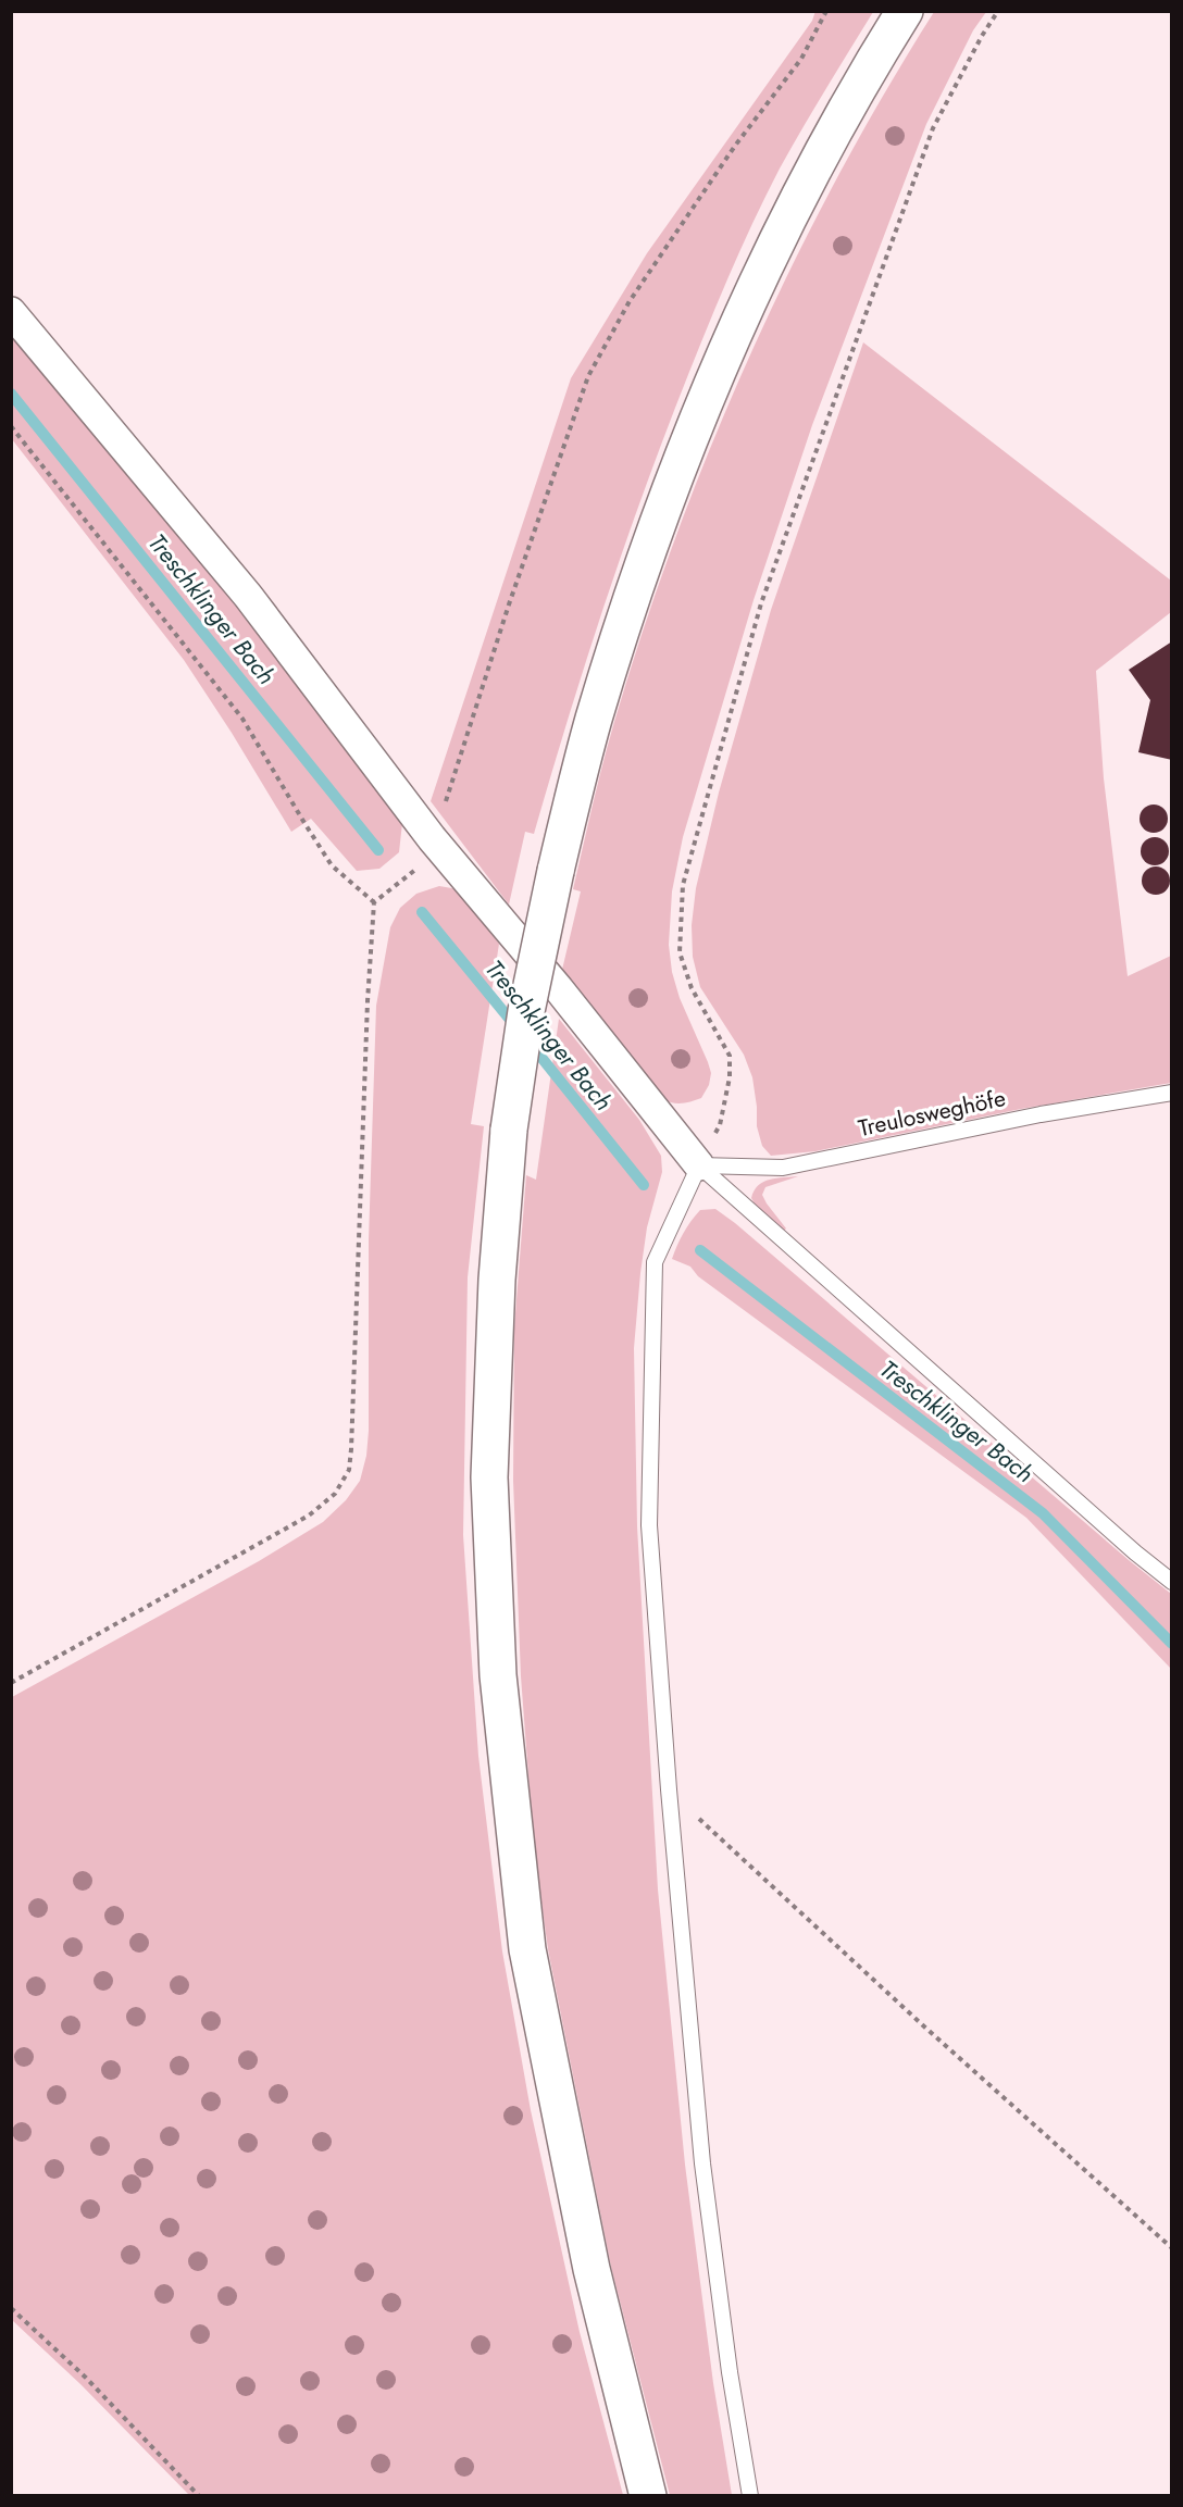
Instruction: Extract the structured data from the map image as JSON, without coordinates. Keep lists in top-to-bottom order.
{
  "streets": {
    "lane": ["Treulosweghöfe"]
  },
  "water": ["Treschklinger Bach"]
}
